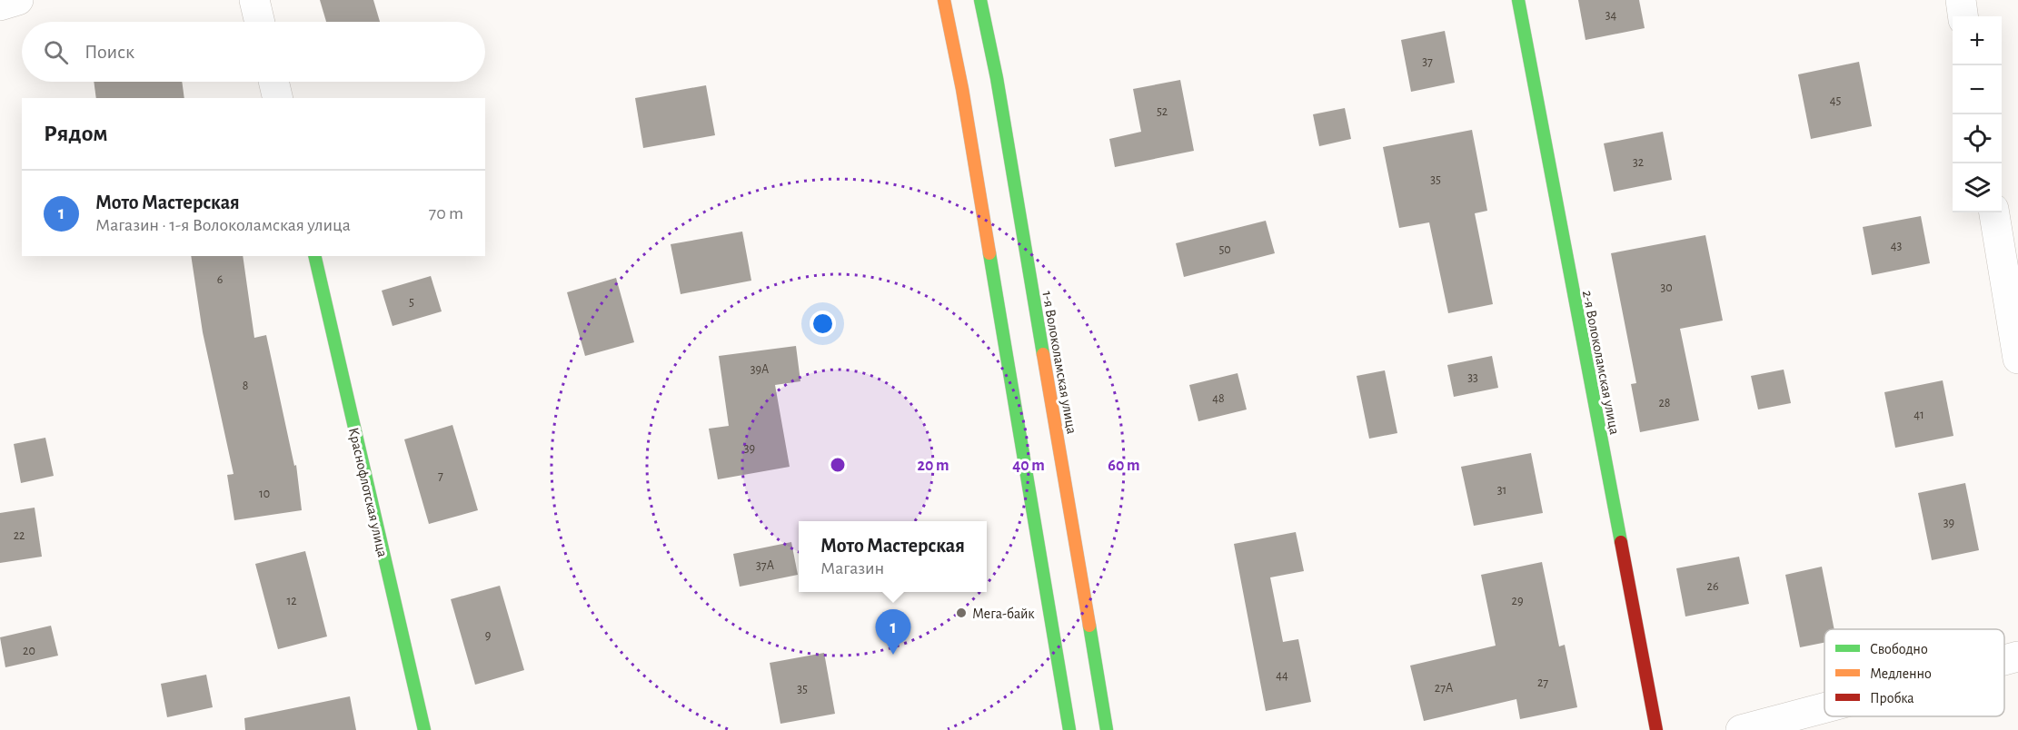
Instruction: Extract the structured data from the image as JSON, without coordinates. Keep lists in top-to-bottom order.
{
  "streets": {
    "main road": ["1-я Волоколамская улица", "2-я Волоколамская улица", "Краснофлотская улица"]
  },
  "places": ["Мега-байк"],
  "house_numbers": [
    "34",
    "37",
    "45",
    "52",
    "32",
    "35",
    "43",
    "50",
    "6",
    "30",
    "5",
    "39А",
    "33",
    "8",
    "48",
    "28",
    "41",
    "39",
    "7",
    "31",
    "10",
    "39",
    "22",
    "37А",
    "26",
    "12",
    "29",
    "9",
    "20",
    "44",
    "27",
    "27А",
    "35"
  ],
  "legend": ["Свободно", "Медленно", "Пробка"],
  "page": {
    "map_buttons": ["+", "−"],
    "search": "Поиск",
    "heading": "Рядом",
    "list": [
      {
        "mark": "1",
        "name": "Мото Мастерская",
        "note": "Магазин · 1-я Волоколамская улица",
        "value": "70 m"
      }
    ],
    "popup": ["Мото Мастерская", "Магазин"],
    "pins": "1"
  },
  "rings": ["20 m", "40 m", "60 m"]
}
